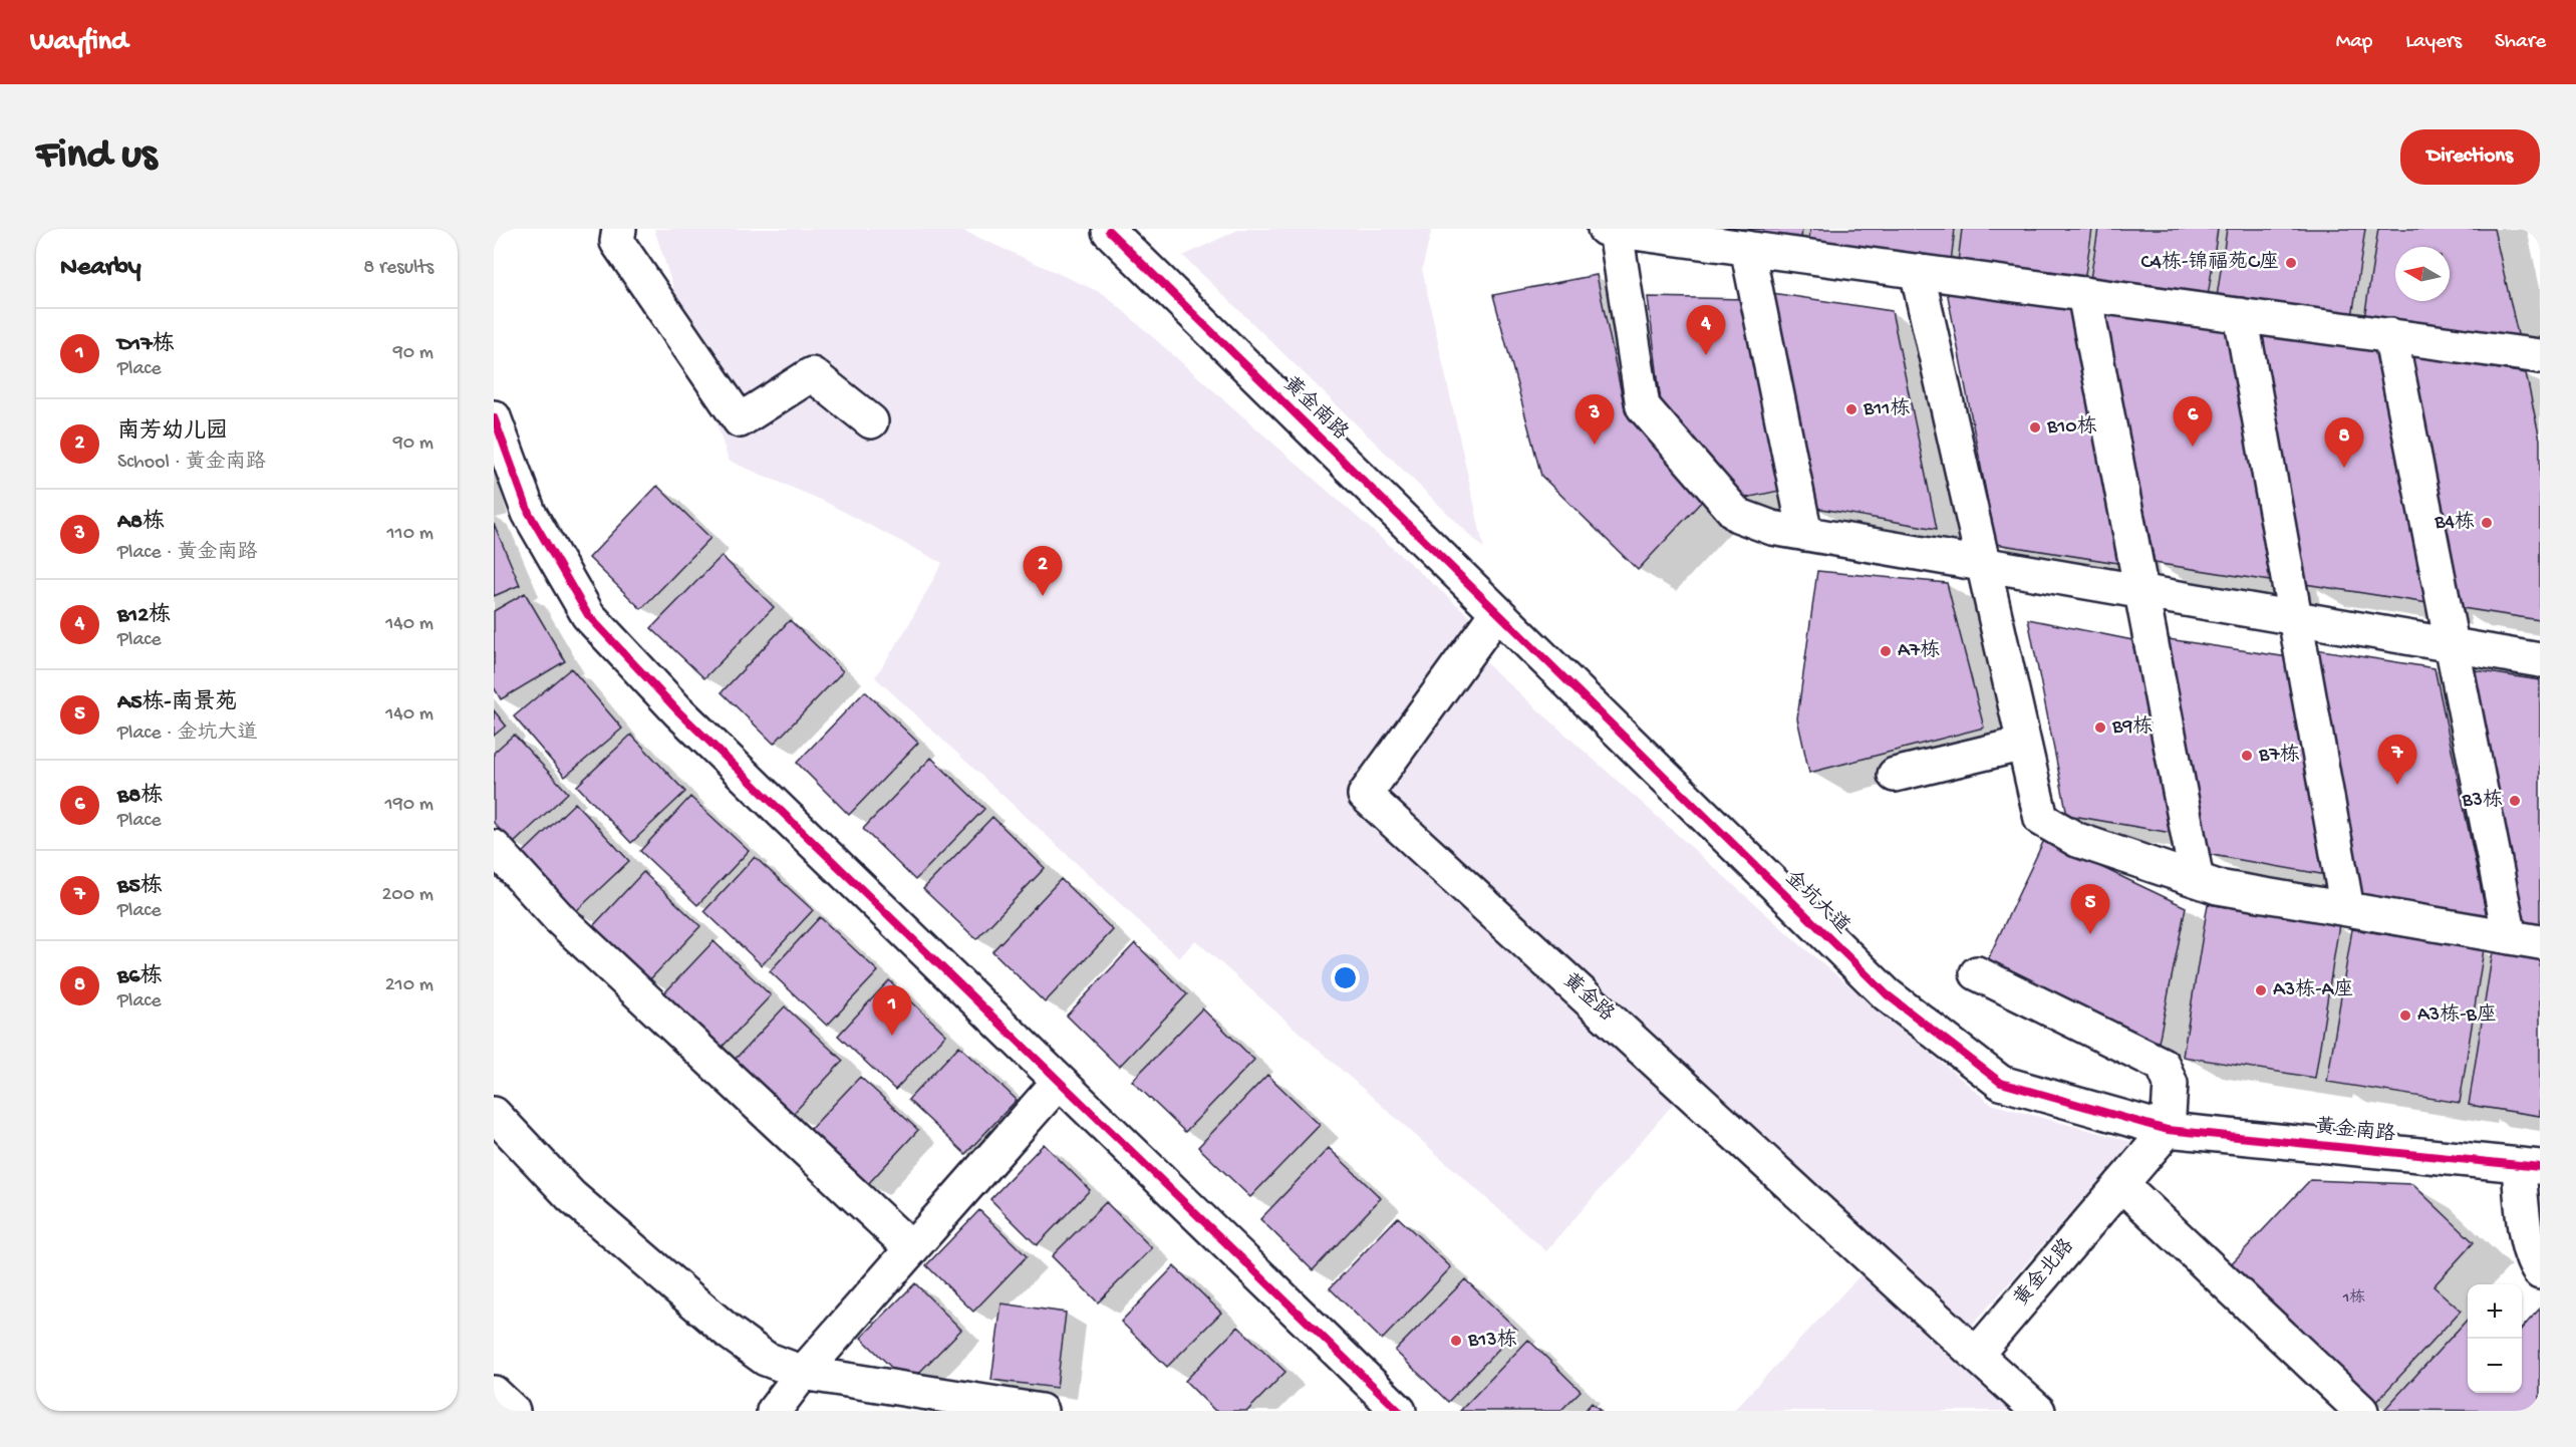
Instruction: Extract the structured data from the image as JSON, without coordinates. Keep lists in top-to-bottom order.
{
  "streets": {
    "street": [
      "黄金南路",
      "金坑大道",
      "黄金路",
      "黄金北路"
    ]
  },
  "crossings": [
    ["黄金南路", "金坑大道"],
    ["黄金南路", "黄金路"],
    ["黄金南路", "黄金北路"],
    ["金坑大道", "黄金路"],
    ["金坑大道", "黄金北路"],
    ["黄金路", "黄金北路"]
  ],
  "places": [
    "C4栋-锦福苑C座",
    "B11栋",
    "B10栋",
    "B4栋",
    "A7栋",
    "B9栋",
    "B7栋",
    "B3栋",
    "A3栋-A座",
    "A3栋-B座",
    "B13栋"
  ],
  "house_numbers": ["1栋"],
  "north": "left",
  "page": {
    "header": "Wayfind",
    "nav": ["Map", "Layers", "Share"],
    "buttons": "Directions",
    "title": "Find us",
    "heading": ["Nearby", "8 results"],
    "pins": [
      "4",
      "3",
      "6",
      "8",
      "2",
      "7",
      "5",
      "1"
    ],
    "list": [
      {
        "mark": "1",
        "name": "D17栋",
        "note": "Place",
        "value": "90 m"
      },
      {
        "mark": "2",
        "name": "南芳幼儿园",
        "note": "School · 黄金南路",
        "value": "90 m"
      },
      {
        "mark": "3",
        "name": "A8栋",
        "note": "Place · 黄金南路",
        "value": "110 m"
      },
      {
        "mark": "4",
        "name": "B12栋",
        "note": "Place",
        "value": "140 m"
      },
      {
        "mark": "5",
        "name": "A5栋-南景苑",
        "note": "Place · 金坑大道",
        "value": "140 m"
      },
      {
        "mark": "6",
        "name": "B8栋",
        "note": "Place",
        "value": "190 m"
      },
      {
        "mark": "7",
        "name": "B5栋",
        "note": "Place",
        "value": "200 m"
      },
      {
        "mark": "8",
        "name": "B6栋",
        "note": "Place",
        "value": "210 m"
      }
    ],
    "map_buttons": ["+", "−"]
  }
}
